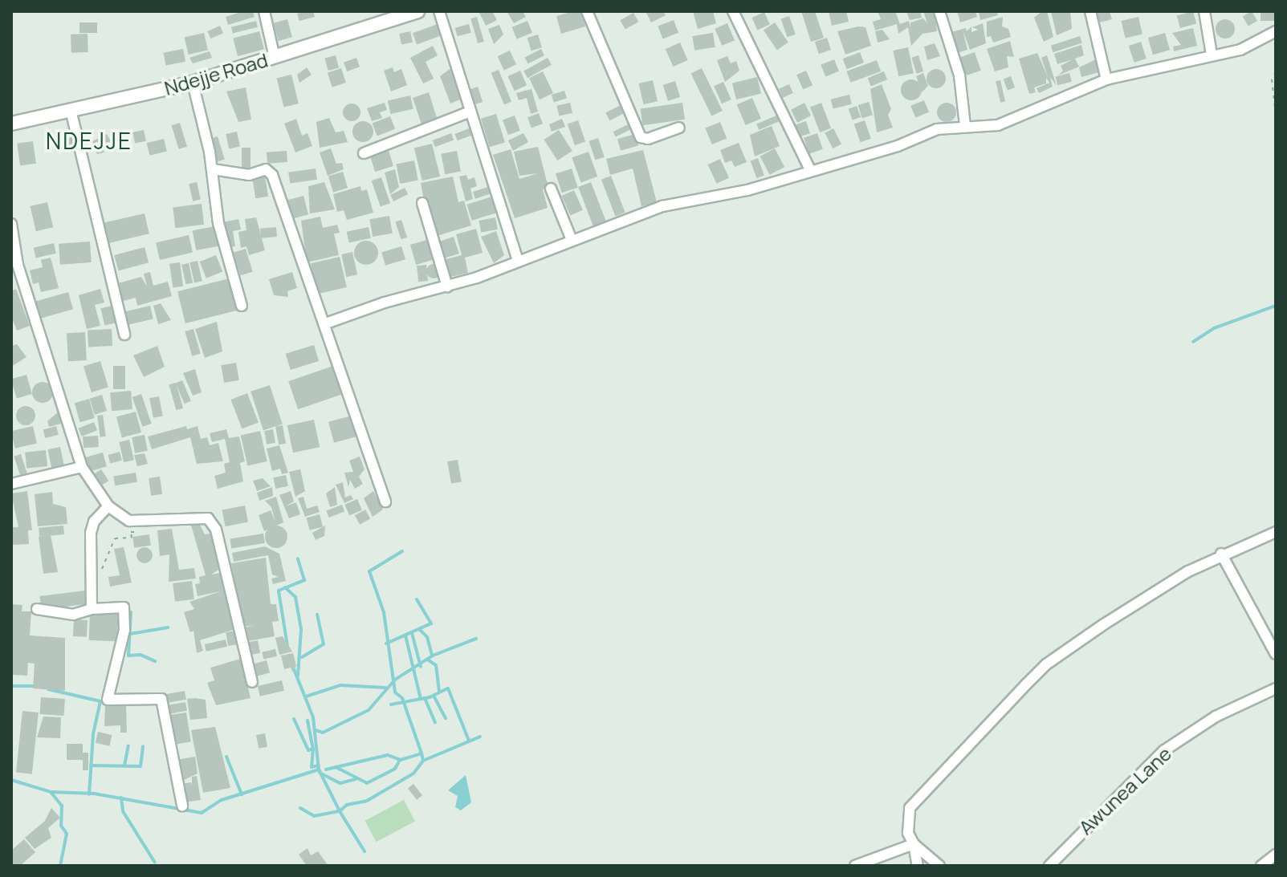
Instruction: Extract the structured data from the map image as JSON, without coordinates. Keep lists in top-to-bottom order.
{
  "streets": {
    "street": ["Ndejje Road", "Awunea Lane"]
  },
  "districts": ["NDEJJE"]
}
